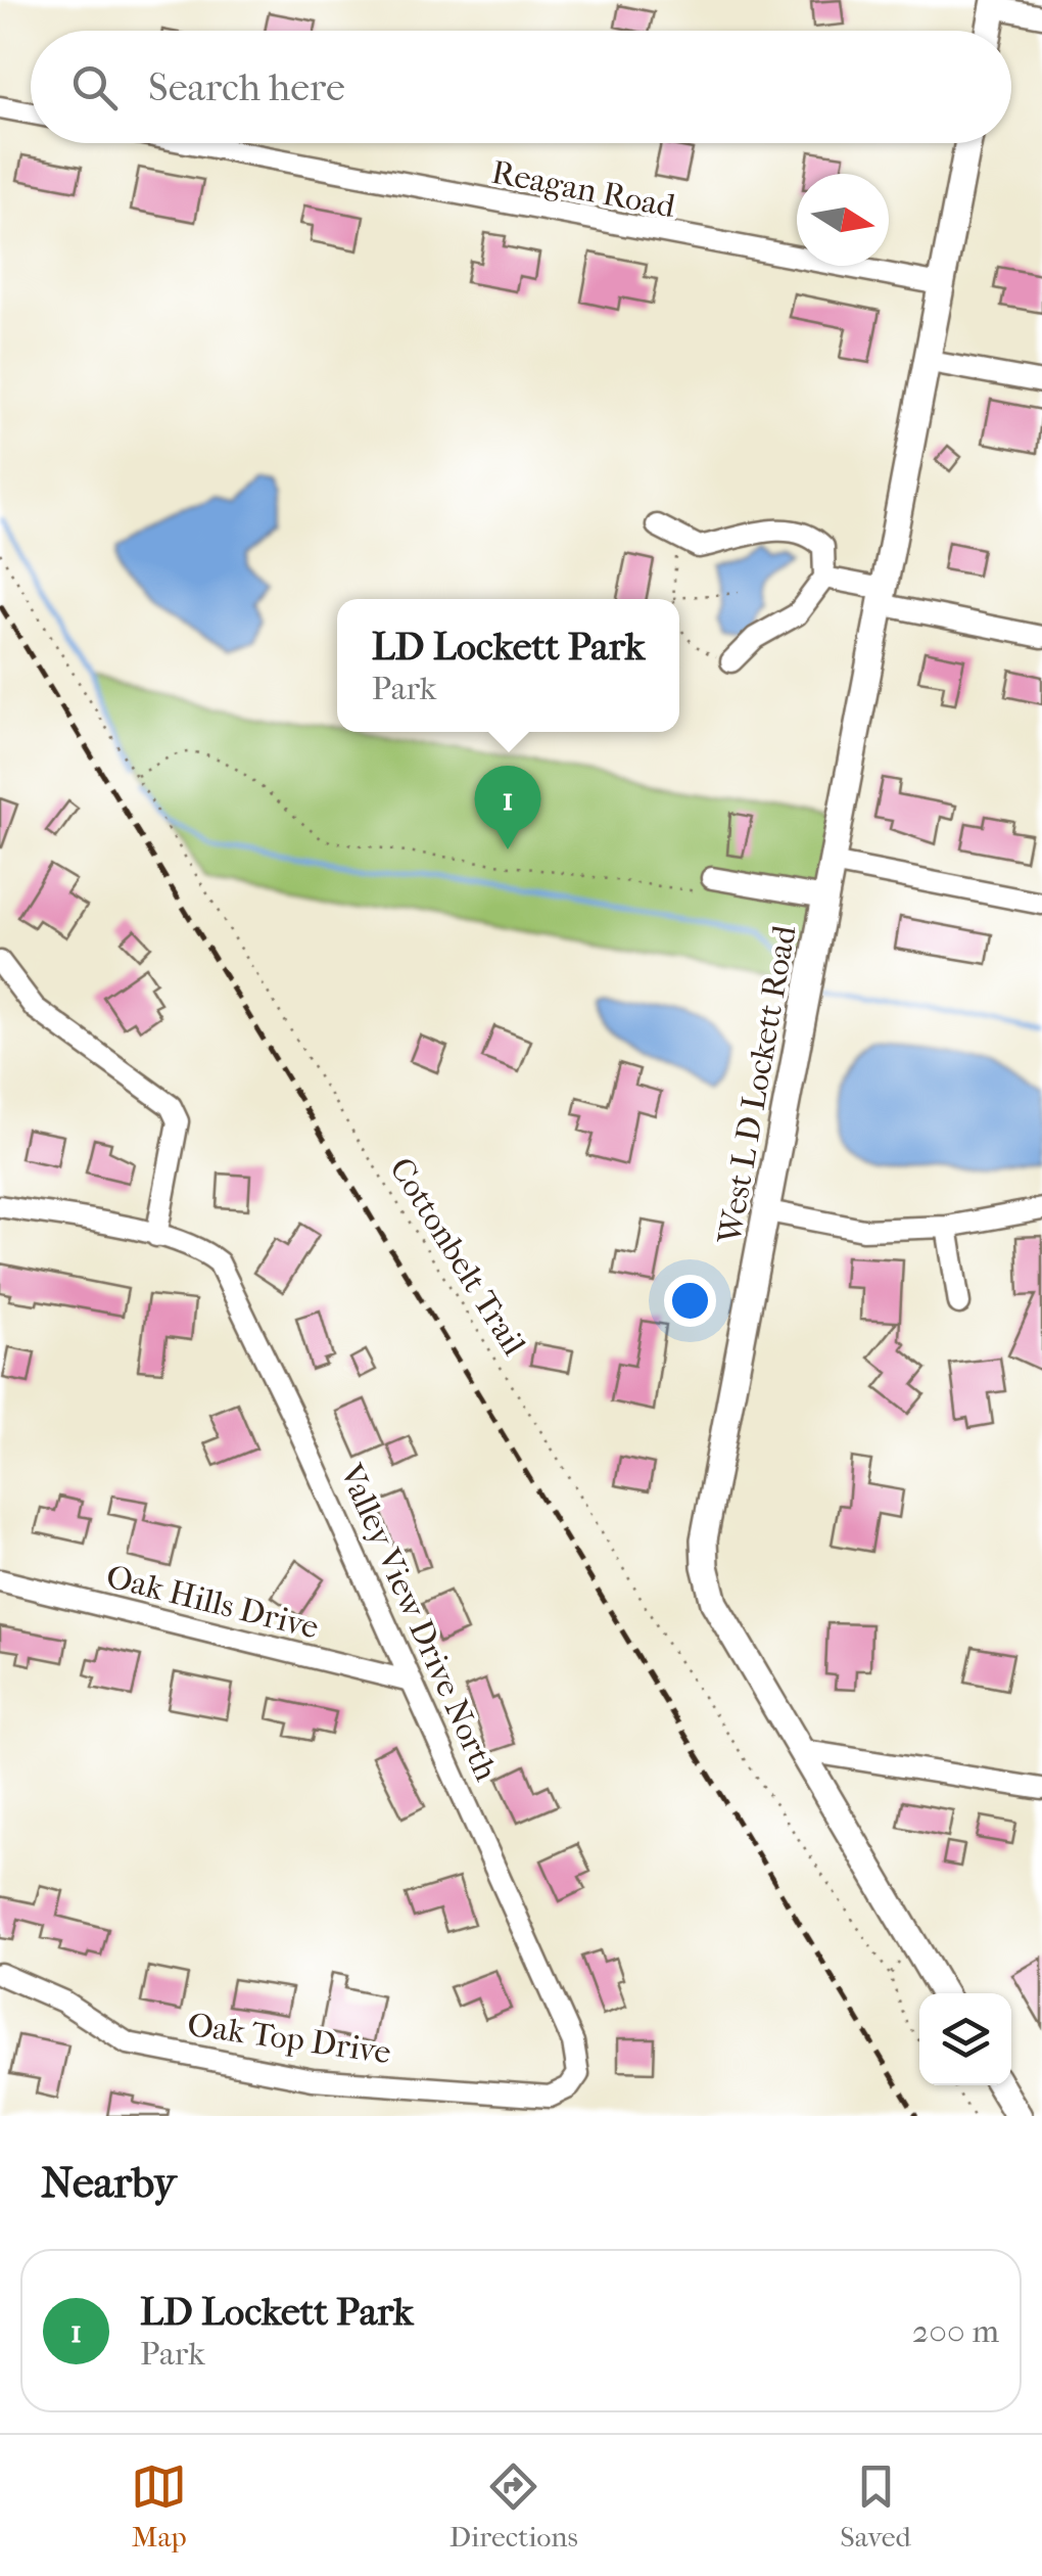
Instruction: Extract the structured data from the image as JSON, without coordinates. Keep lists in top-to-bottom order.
{
  "streets": {
    "main road": ["West L D Lockett Road"],
    "street": [
      "Reagan Road",
      "Oak Hills Drive",
      "Valley View Drive North",
      "Oak Top Drive"
    ],
    "path": ["Cottonbelt Trail"]
  },
  "crossings": [
    ["Reagan Road", "West L D Lockett Road"],
    ["Oak Hills Drive", "Valley View Drive North"],
    ["Valley View Drive North", "Oak Top Drive"]
  ],
  "north": "right",
  "page": {
    "search": "Search here",
    "popup": ["LD Lockett Park", "Park"],
    "pins": "1",
    "heading": "Nearby",
    "list": [
      {
        "mark": "1",
        "name": "LD Lockett Park",
        "note": "Park",
        "value": "200 m"
      }
    ],
    "nav": ["Map", "Directions", "Saved"]
  }
}
